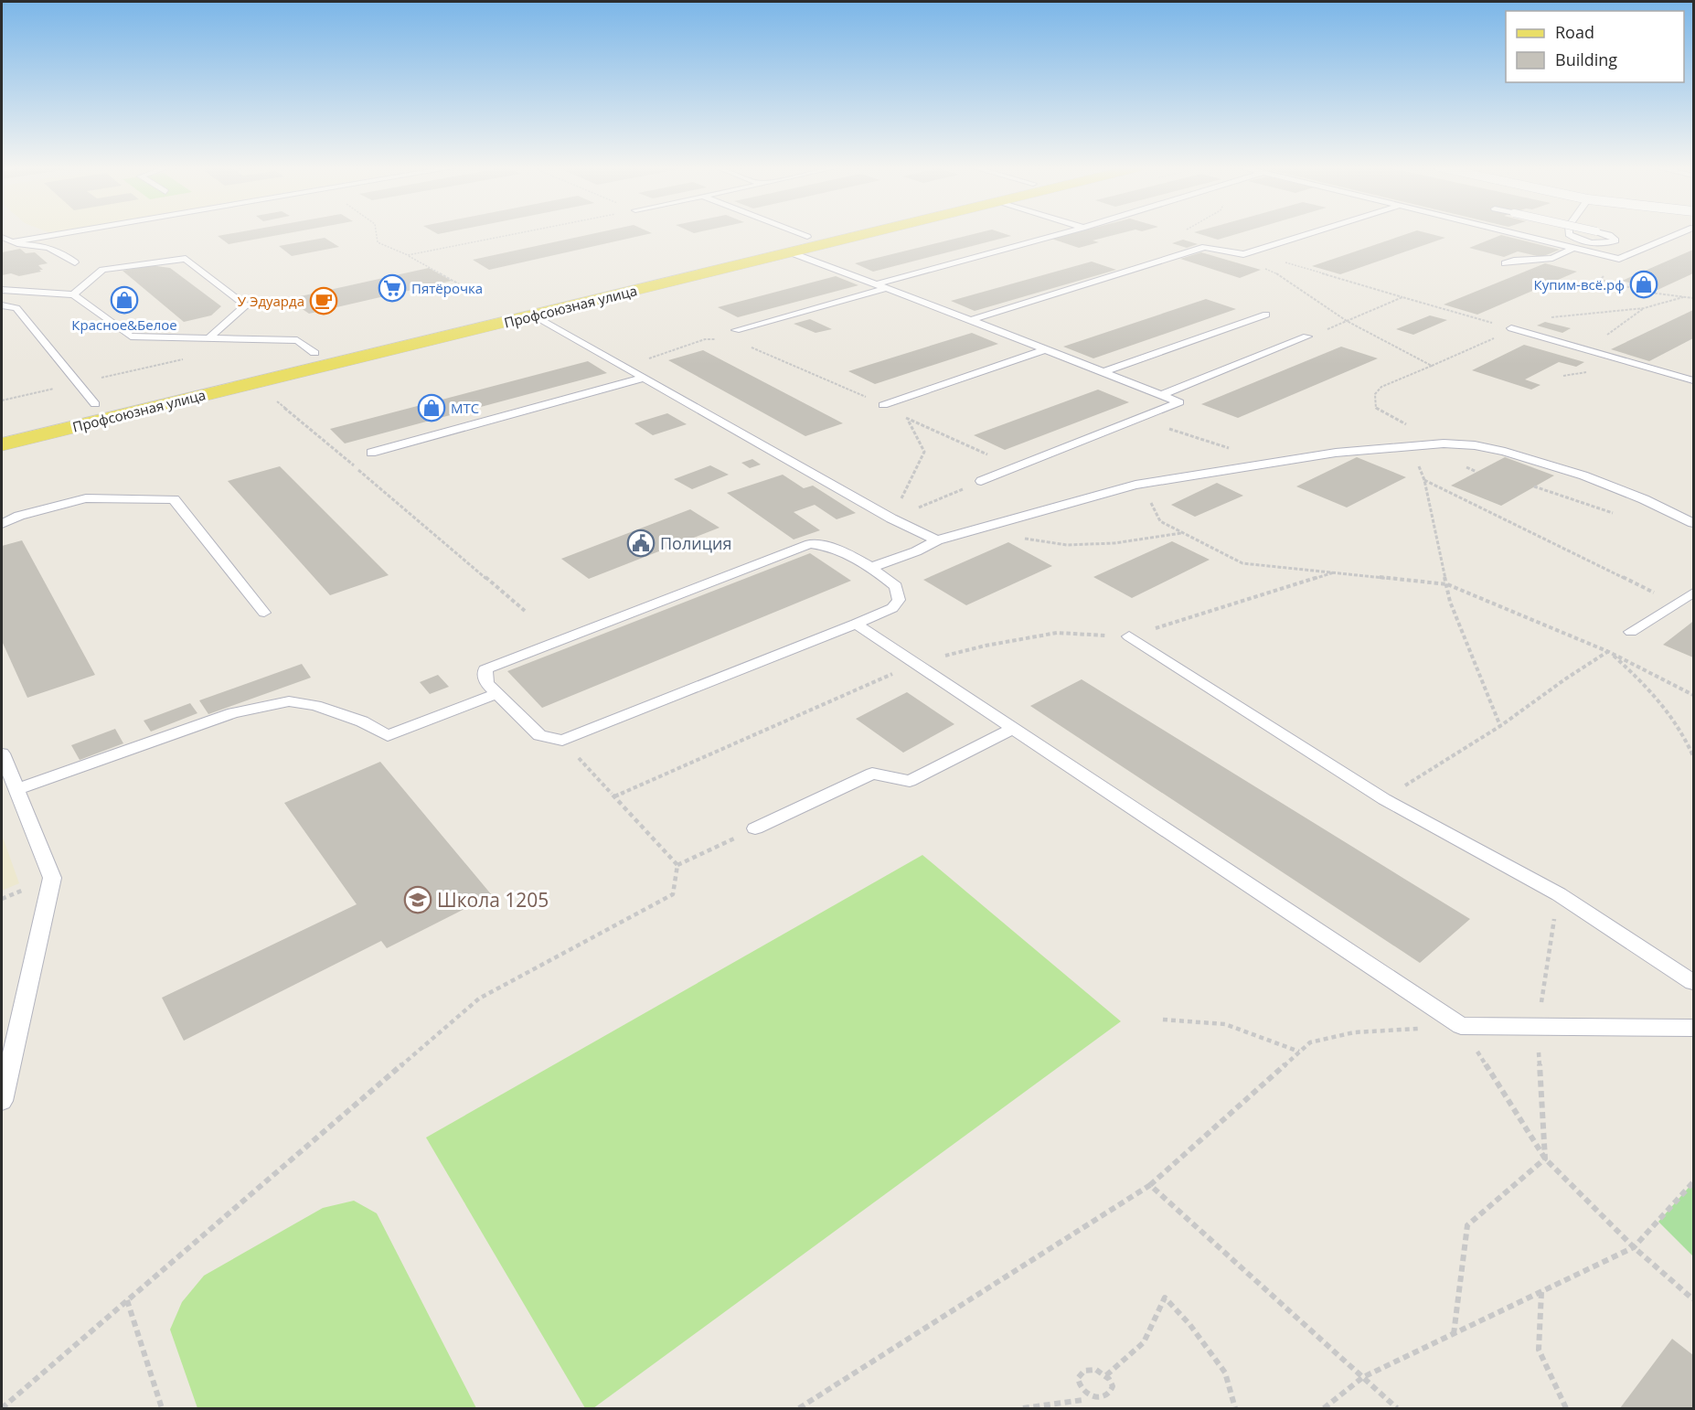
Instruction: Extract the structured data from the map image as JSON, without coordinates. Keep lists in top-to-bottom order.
{
  "streets": {
    "main road": ["Профсоюзная улица"]
  },
  "places": {
    "shop": ["Купим-всё.рф", "Красное&Белое", "МТС"],
    "supermarket": ["Пятёрочка"],
    "cafe": ["У Эдуарда"],
    "public building": ["Полиция"],
    "school or university": ["Школа 1205"]
  },
  "legend": ["Road", "Building"]
}
